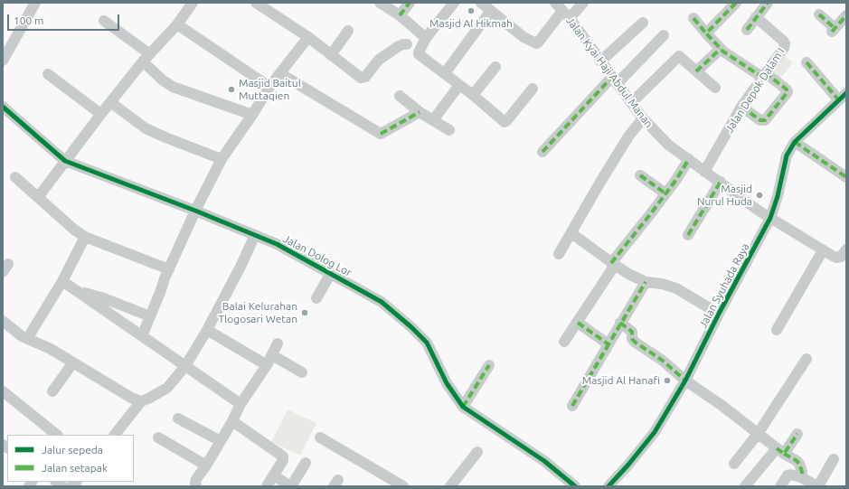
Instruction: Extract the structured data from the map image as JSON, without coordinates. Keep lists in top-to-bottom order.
{
  "streets": {
    "street": [
      "Jalan Kyai Haji Abdul Manan",
      "Jalan Depok Dalam I",
      "Jalan Dolog Lor",
      "Jalan Syuhada Raya"
    ]
  },
  "crossings": [
    ["Jalan Kyai Haji Abdul Manan", "Jalan Depok Dalam I"],
    ["Jalan Kyai Haji Abdul Manan", "Jalan Syuhada Raya"]
  ],
  "places": [
    "Masjid Al Hikmah",
    "Masjid Baitul Muttaqien",
    "Masjid Nurul Huda",
    "Balai Kelurahan Tlogosari Wetan",
    "Masjid Al Hanafi"
  ],
  "legend": ["Jalur sepeda", "Jalan setapak"],
  "scale_bar": "100 m"
}
